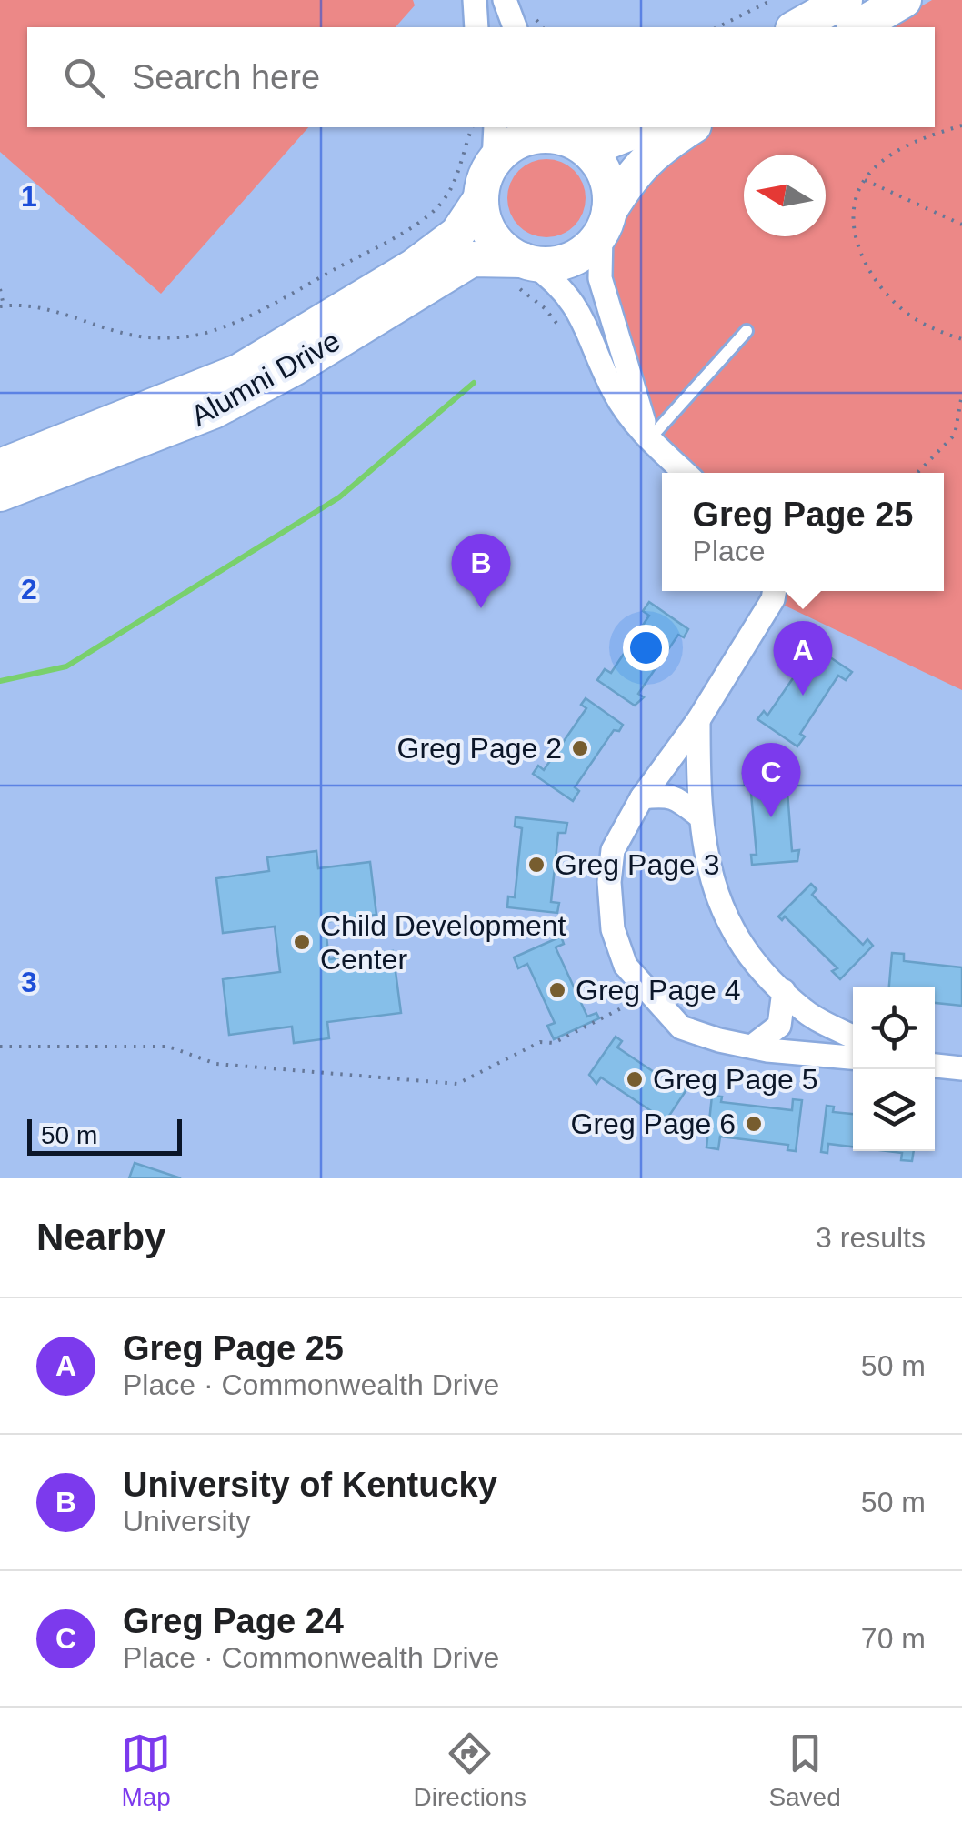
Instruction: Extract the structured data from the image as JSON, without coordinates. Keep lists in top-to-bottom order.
{
  "streets": {
    "main road": ["Alumni Drive"]
  },
  "places": [
    "Greg Page 2",
    "Greg Page 3",
    "Child Development Center",
    "Greg Page 4",
    "Greg Page 5",
    "Greg Page 6"
  ],
  "scale_bar": "50 m",
  "north": "left",
  "page": {
    "search": "Search here",
    "popup": ["Greg Page 25", "Place"],
    "pins": ["B", "A", "C"],
    "scale": "50 m",
    "heading": ["Nearby", "3 results"],
    "list": [
      {
        "mark": "A",
        "name": "Greg Page 25",
        "note": "Place · Commonwealth Drive",
        "value": "50 m"
      },
      {
        "mark": "B",
        "name": "University of Kentucky",
        "note": "University",
        "value": "50 m"
      },
      {
        "mark": "C",
        "name": "Greg Page 24",
        "note": "Place · Commonwealth Drive",
        "value": "70 m"
      }
    ],
    "nav": ["Map", "Directions", "Saved"]
  },
  "grid": {
    "rows": ["1", "2", "3"]
  }
}
